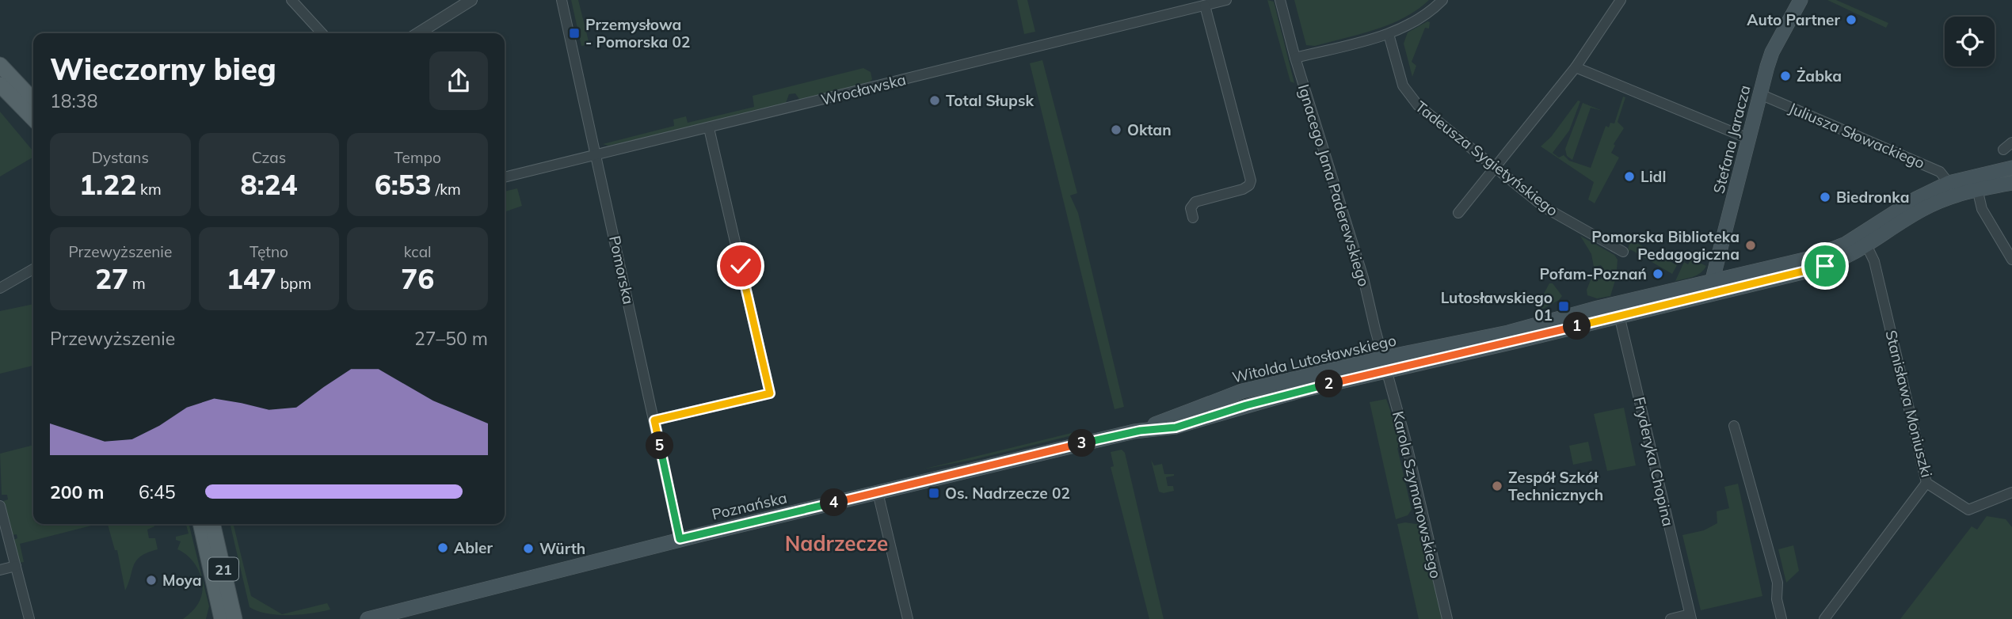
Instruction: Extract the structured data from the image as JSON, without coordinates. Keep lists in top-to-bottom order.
{
  "streets": {
    "main road": [
      "Stefana Jaracza",
      "Witolda Lutosławskiego",
      "Poznańska",
      "21"
    ],
    "street": [
      "Wrocławska",
      "Juliusza Słowackiego",
      "Tadeusza Sygietyńskiego",
      "Ignacego Jana Paderewskiego",
      "Pomorska",
      "Stanisława Moniuszki",
      "Fryderyka Chopina",
      "Karola Szymanowskiego"
    ]
  },
  "crossings": [
    ["Wrocławska", "Pomorska"],
    ["Juliusza Słowackiego", "Stefana Jaracza"],
    ["Juliusza Słowackiego", "Witolda Lutosławskiego"],
    ["Stefana Jaracza", "Witolda Lutosławskiego"],
    ["Ignacego Jana Paderewskiego", "Witolda Lutosławskiego"],
    ["Ignacego Jana Paderewskiego", "Karola Szymanowskiego"],
    ["Pomorska", "Poznańska"],
    ["Witolda Lutosławskiego", "Stanisława Moniuszki"],
    ["Witolda Lutosławskiego", "Fryderyka Chopina"],
    ["Witolda Lutosławskiego", "Karola Szymanowskiego"],
    ["Witolda Lutosławskiego", "Poznańska"]
  ],
  "districts": ["Nadrzecze"],
  "places": {
    "other": [
      "Auto Partner",
      "Żabka",
      "Total Słupsk",
      "Oktan",
      "Lidl",
      "Biedronka",
      "Pomorska Biblioteka Pedagogiczna",
      "Pofam-Poznań",
      "Zespół Szkół Technicznych",
      "Abler",
      "Würth",
      "Moya"
    ],
    "transit": ["Przemysłowa - Pomorska 02", "Lutosławskiego 01", "Os. Nadrzecze 02"]
  },
  "page": {
    "heading": ["Wieczorny bieg", "18:38"],
    "stats": [
      ["Dystans", "1.22 km"],
      ["Czas", "8:24"],
      ["Tempo", "6:53 /km"],
      ["Przewyższenie", "27 m"],
      ["Tętno", "147 bpm"],
      ["kcal", "76"]
    ],
    "pins": [
      "1",
      "2",
      "3",
      "5",
      "4"
    ],
    "chart": ["Przewyższenie", "27–50 m"],
    "list": [
      {
        "name": "200 m",
        "note": "6:45"
      }
    ]
  }
}
